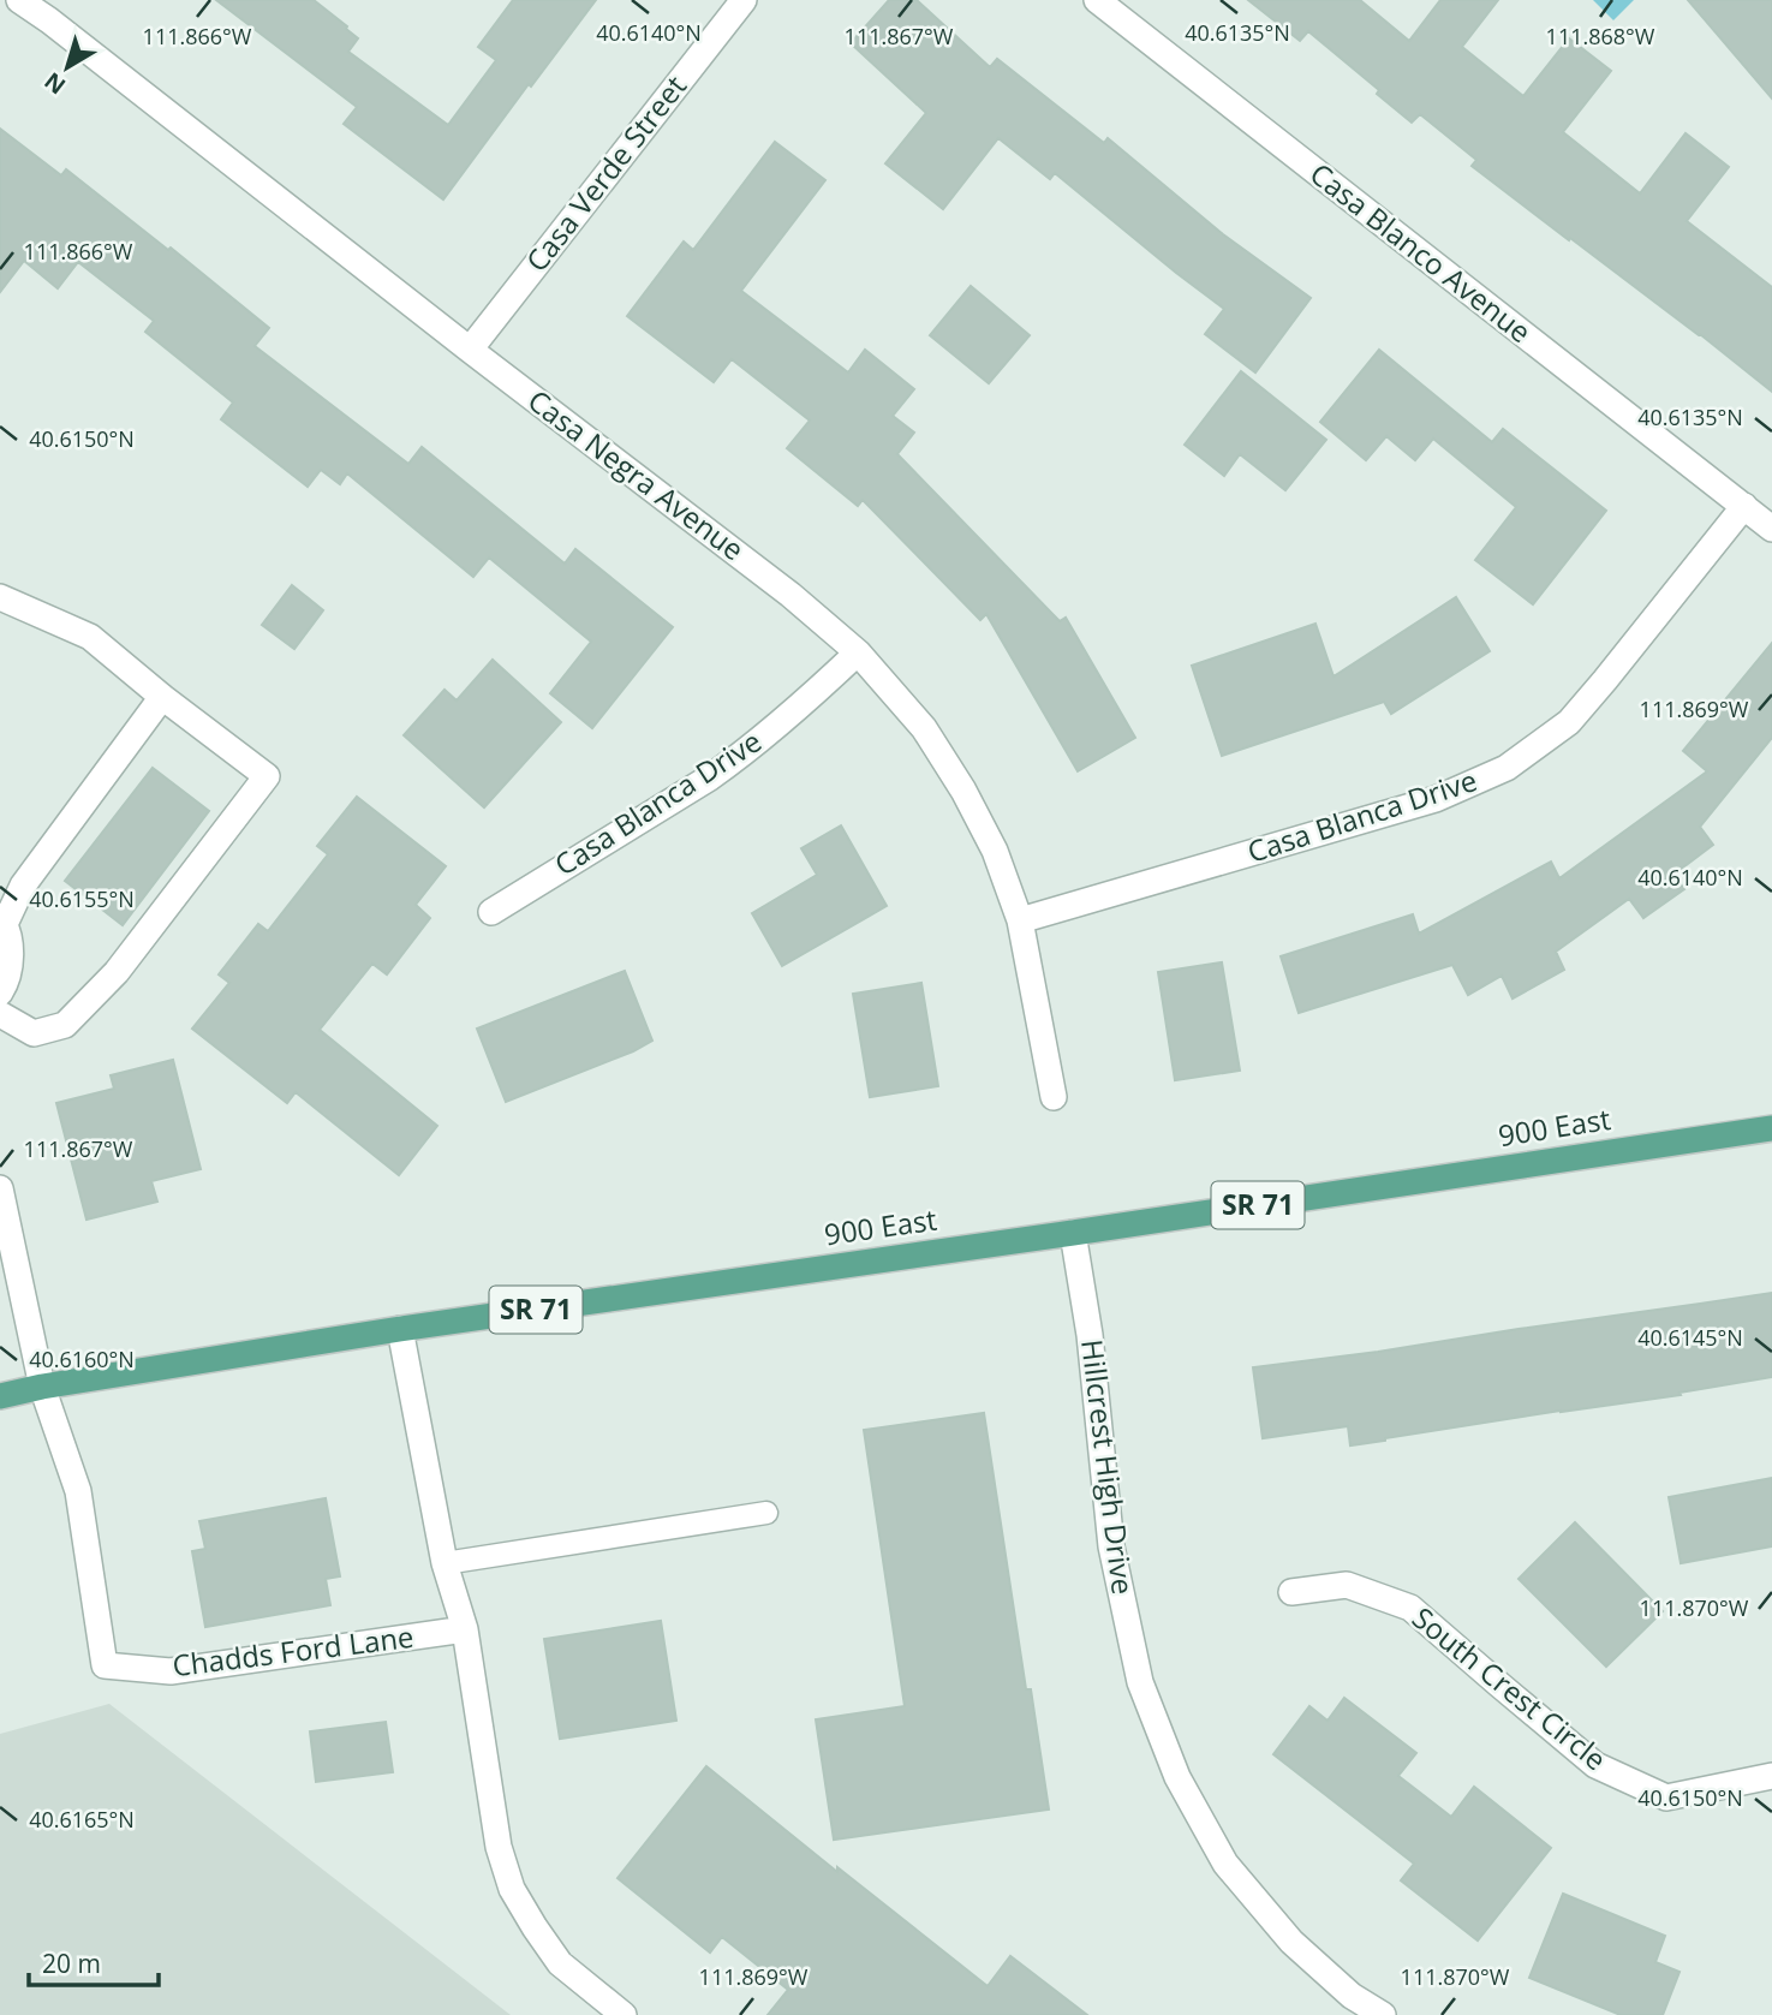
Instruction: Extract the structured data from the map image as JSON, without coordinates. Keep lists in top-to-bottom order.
{
  "streets": {
    "main road": ["900 East", "SR 71"],
    "street": [
      "Casa Verde Street",
      "Casa Blanco Avenue",
      "Casa Negra Avenue",
      "Casa Blanca Drive",
      "Hillcrest High Drive",
      "Chadds Ford Lane",
      "South Crest Circle"
    ]
  },
  "crossings": [
    ["Casa Verde Street", "Casa Negra Avenue"],
    ["Casa Blanco Avenue", "Casa Blanca Drive"],
    ["Casa Negra Avenue", "Casa Blanca Drive"],
    ["900 East", "Hillcrest High Drive"],
    ["900 East", "Chadds Ford Lane"]
  ],
  "scale_bar": "20 m",
  "north": "bottom left",
  "coordinates": [
    "40.6140°N",
    "40.6135°N",
    "111.866°W",
    "111.867°W",
    "111.868°W",
    "40.6150°N",
    "111.869°W",
    "40.6155°N",
    "40.6145°N",
    "40.6160°N",
    "111.870°W",
    "40.6165°N"
  ]
}
